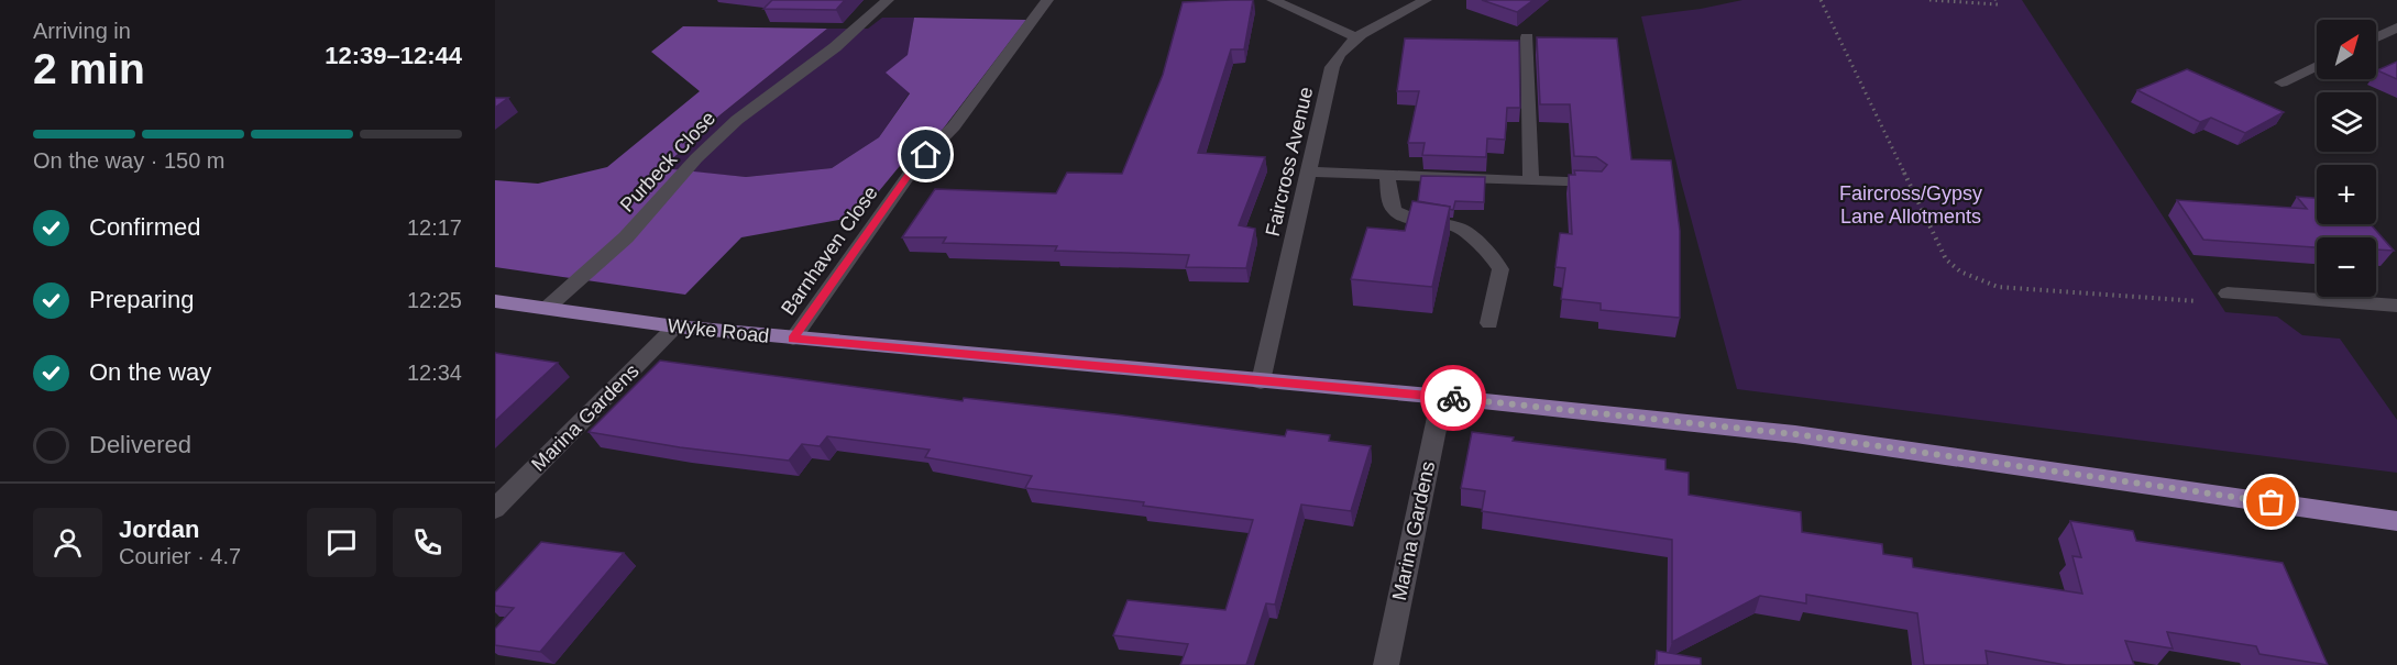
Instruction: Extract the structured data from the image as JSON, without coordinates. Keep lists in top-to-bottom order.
{
  "streets": {
    "main road": ["Wyke Road"],
    "street": [
      "Purbeck Close",
      "Faircross Avenue",
      "Barnhaven Close",
      "Marina Gardens"
    ]
  },
  "crossings": [
    ["Purbeck Close", "Wyke Road"],
    ["Faircross Avenue", "Wyke Road"],
    ["Barnhaven Close", "Wyke Road"],
    ["Wyke Road", "Marina Gardens"]
  ],
  "parks": ["Faircross/Gypsy Lane Allotments"],
  "north": "top right",
  "page": {
    "heading": ["2 min", "Arriving in", "12:39–12:44"],
    "panel": ["Jordan", "Courier · 4.7"],
    "map_buttons": ["+", "−"],
    "bar": "On the way · 150 m",
    "list": [
      ["Confirmed", "12:17"],
      ["Preparing", "12:25"],
      ["On the way", "12:34"],
      "Delivered"
    ]
  }
}
